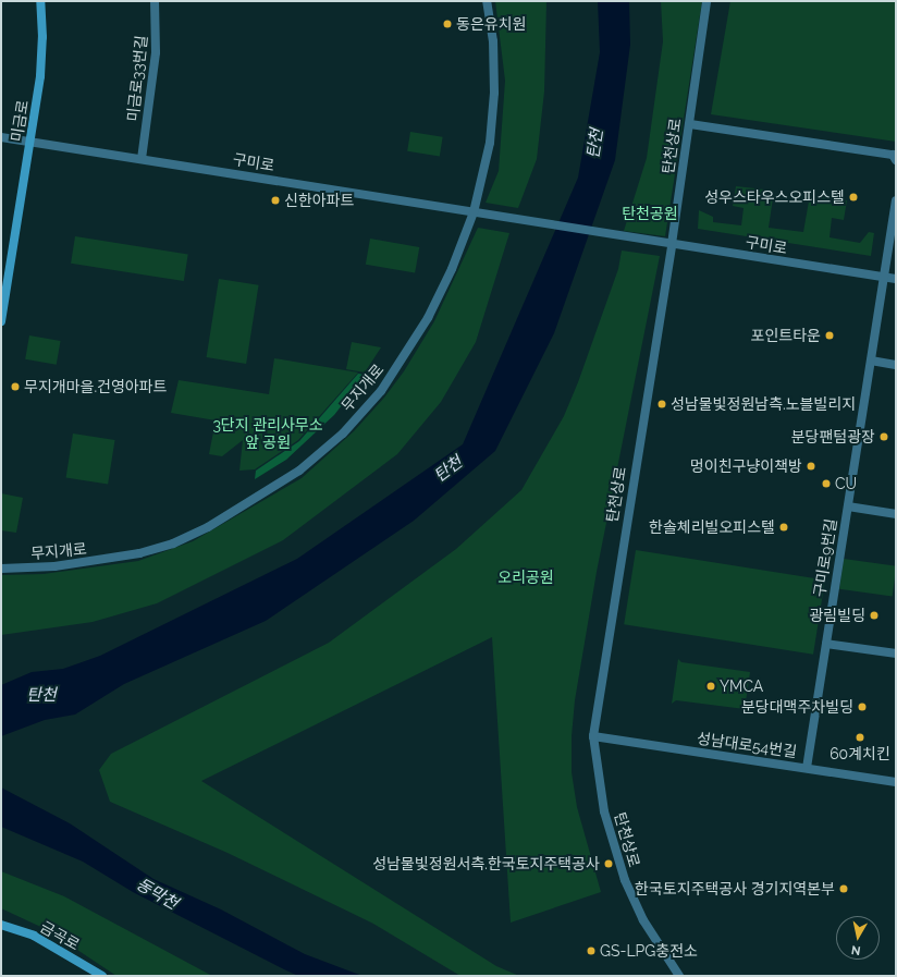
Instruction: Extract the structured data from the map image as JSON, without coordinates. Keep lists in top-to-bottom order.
{
  "streets": {
    "main road": ["미금로", "금곡로"],
    "street": [
      "미금로33번길",
      "탄천상로",
      "구미로",
      "무지개로",
      "구미로9번길",
      "성남대로54번길"
    ]
  },
  "crossings": [
    ["미금로33번길", "구미로"],
    ["미금로", "구미로"],
    ["탄천상로", "구미로"],
    ["탄천상로", "성남대로54번길"],
    ["구미로", "무지개로"],
    ["구미로", "구미로9번길"],
    ["구미로9번길", "성남대로54번길"]
  ],
  "water": ["탄천", "동막천"],
  "parks": ["탄천공원", "3단지 관리사무소 앞 공원", "오리공원"],
  "places": [
    "동은유치원",
    "성우스타우스오피스텔",
    "신한아파트",
    "포인트타운",
    "무지개마을.건영아파트",
    "성남물빛정원남측.노블빌리지",
    "분당팬텀광장",
    "멍이친구냥이책방",
    "CU",
    "한솔체리빌오피스텔",
    "광림빌딩",
    "YMCA",
    "분당대맥주차빌딩",
    "60계치킨",
    "성남물빛정원서측.한국토지주택공사",
    "한국토지주택공사 경기지역본부",
    "GS-LPG충전소"
  ],
  "north": "bottom"
}
